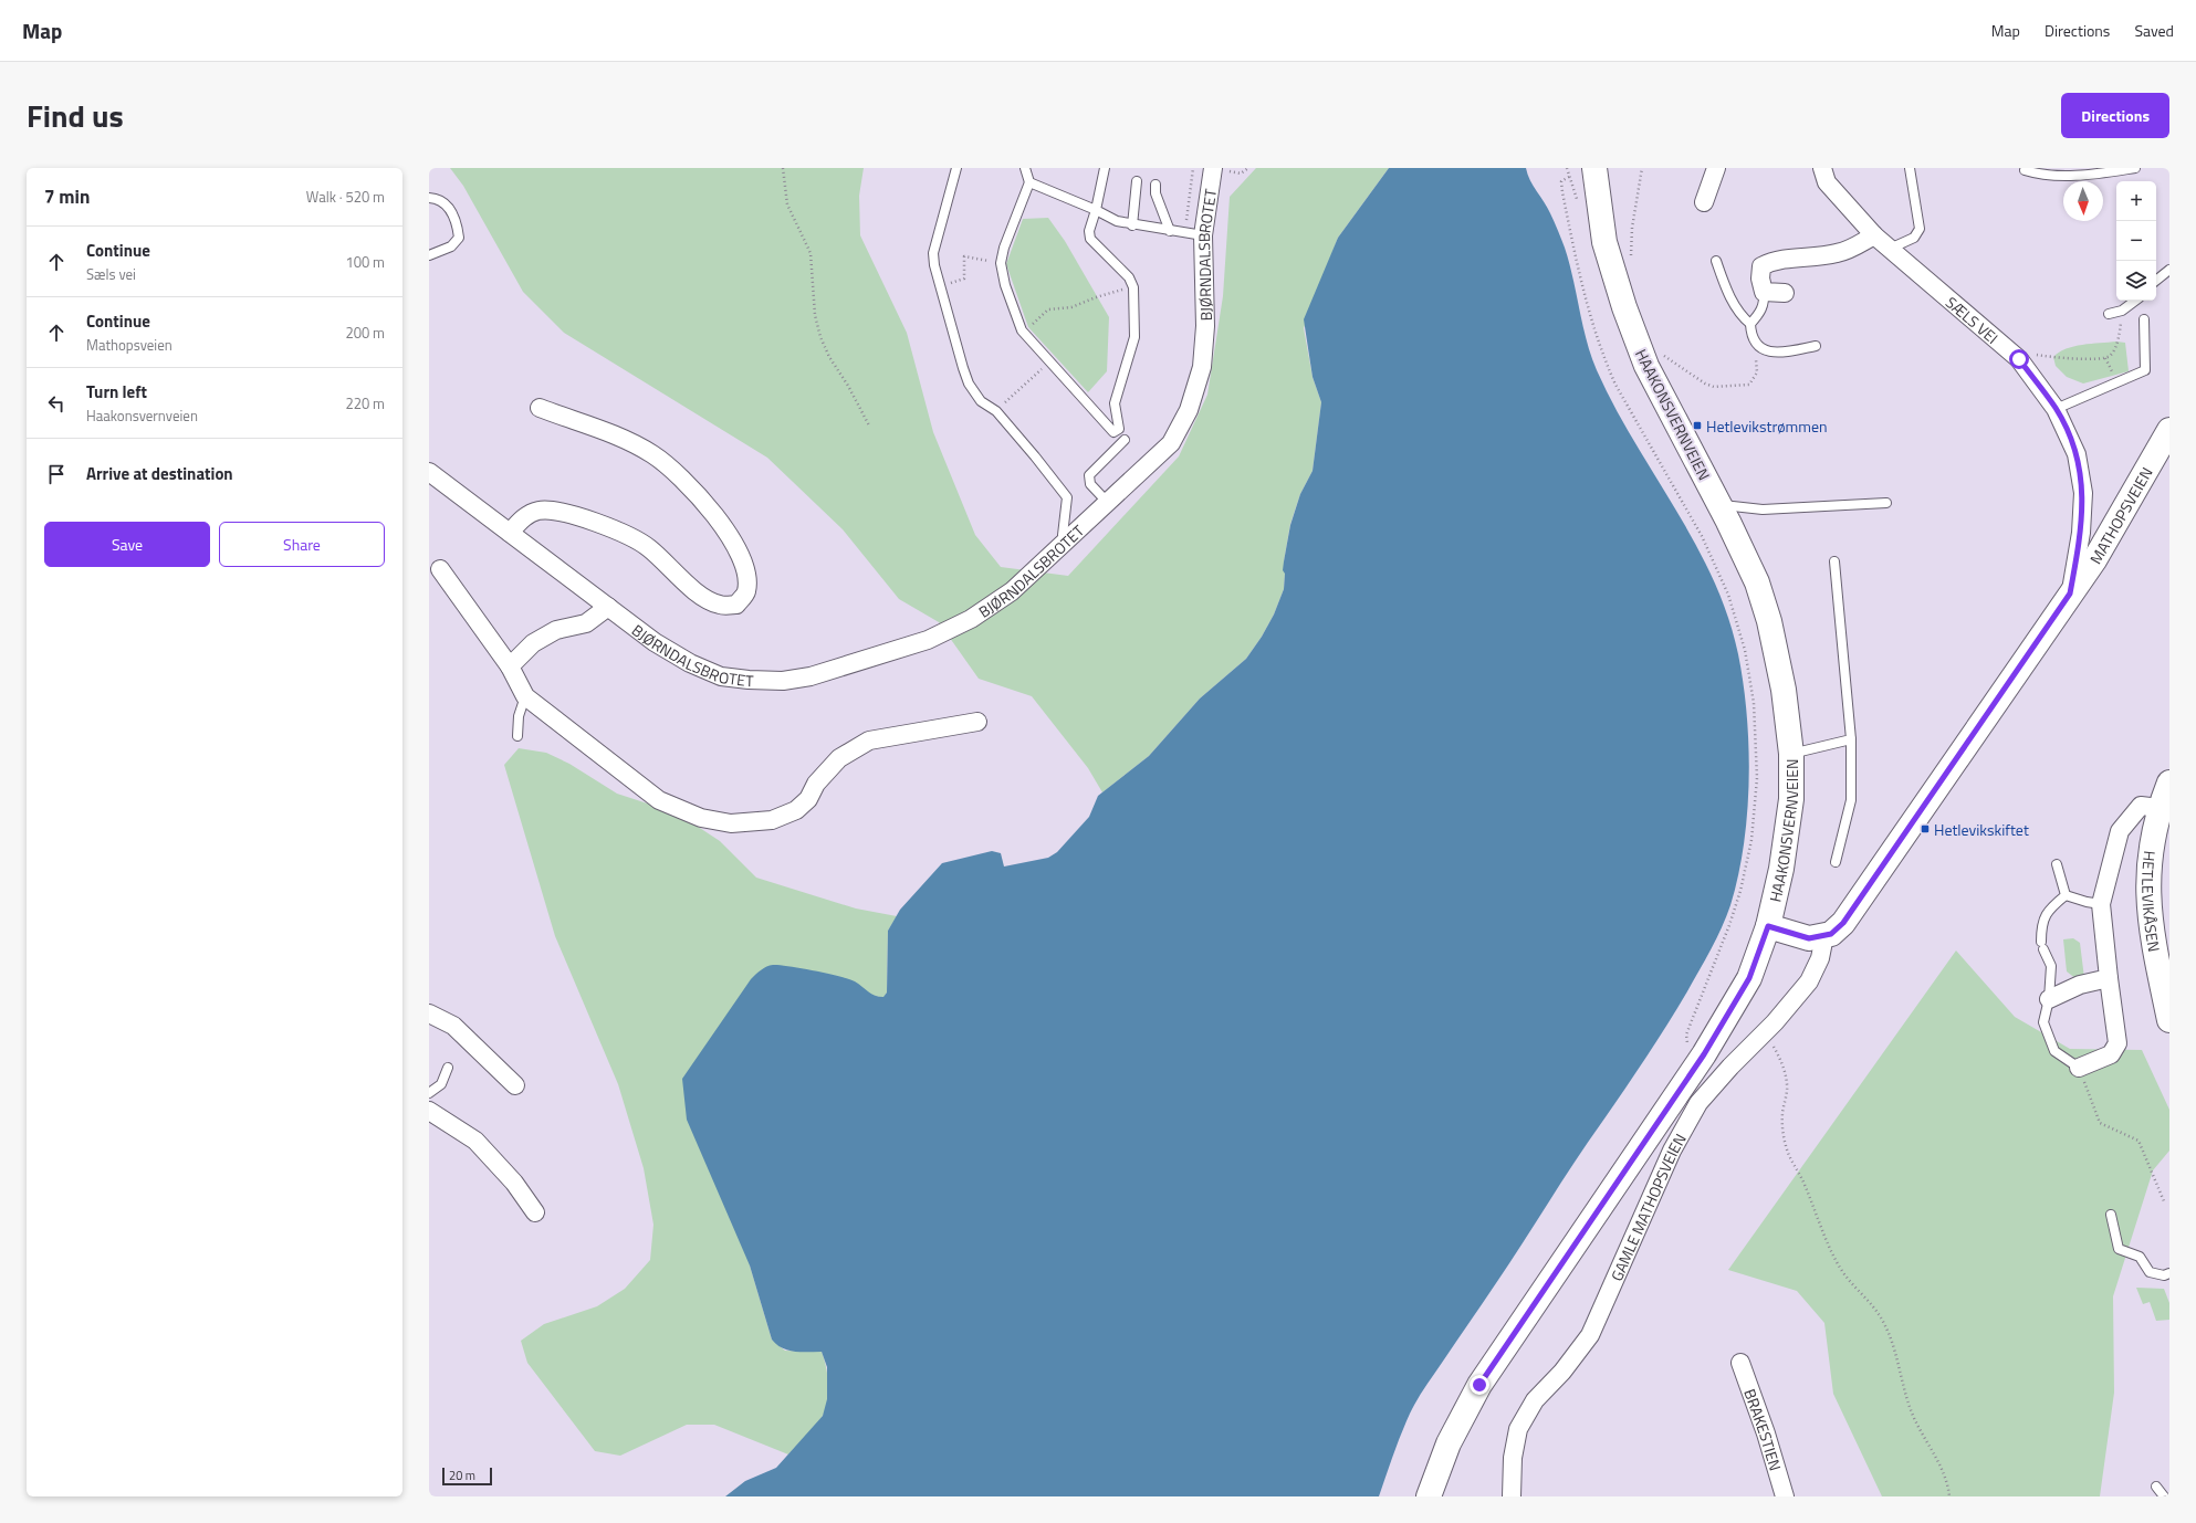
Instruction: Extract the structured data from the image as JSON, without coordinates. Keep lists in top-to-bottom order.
{
  "streets": {
    "main road": ["HAAKONSVERNVEIEN", "MATHOPSVEIEN", "HETLEVIKÅSEN"],
    "street": [
      "BJØRNDALSBROTET",
      "SÆLS VEI",
      "GAMLE MATHOPSVEIEN",
      "BRAKESTIEN"
    ]
  },
  "crossings": [
    ["SÆLS VEI", "MATHOPSVEIEN"],
    ["MATHOPSVEIEN", "GAMLE MATHOPSVEIEN"]
  ],
  "places": {
    "transit": ["Hetlevikstrømmen", "Hetlevikskiftet"]
  },
  "scale_bar": "20 m",
  "north": "bottom",
  "page": {
    "header": "Map",
    "nav": ["Map", "Directions", "Saved"],
    "title": "Find us",
    "buttons": [
      "Directions",
      ["Save", "Share"]
    ],
    "heading": ["7 min", "Walk · 520 m"],
    "map_buttons": ["+", "−"],
    "list": [
      ["Continue", "Sæls vei", "100 m"],
      ["Continue", "Mathopsveien", "200 m"],
      ["Turn left", "Haakonsvernveien", "220 m"],
      "Arrive at destination"
    ],
    "scale": "20 m"
  }
}
